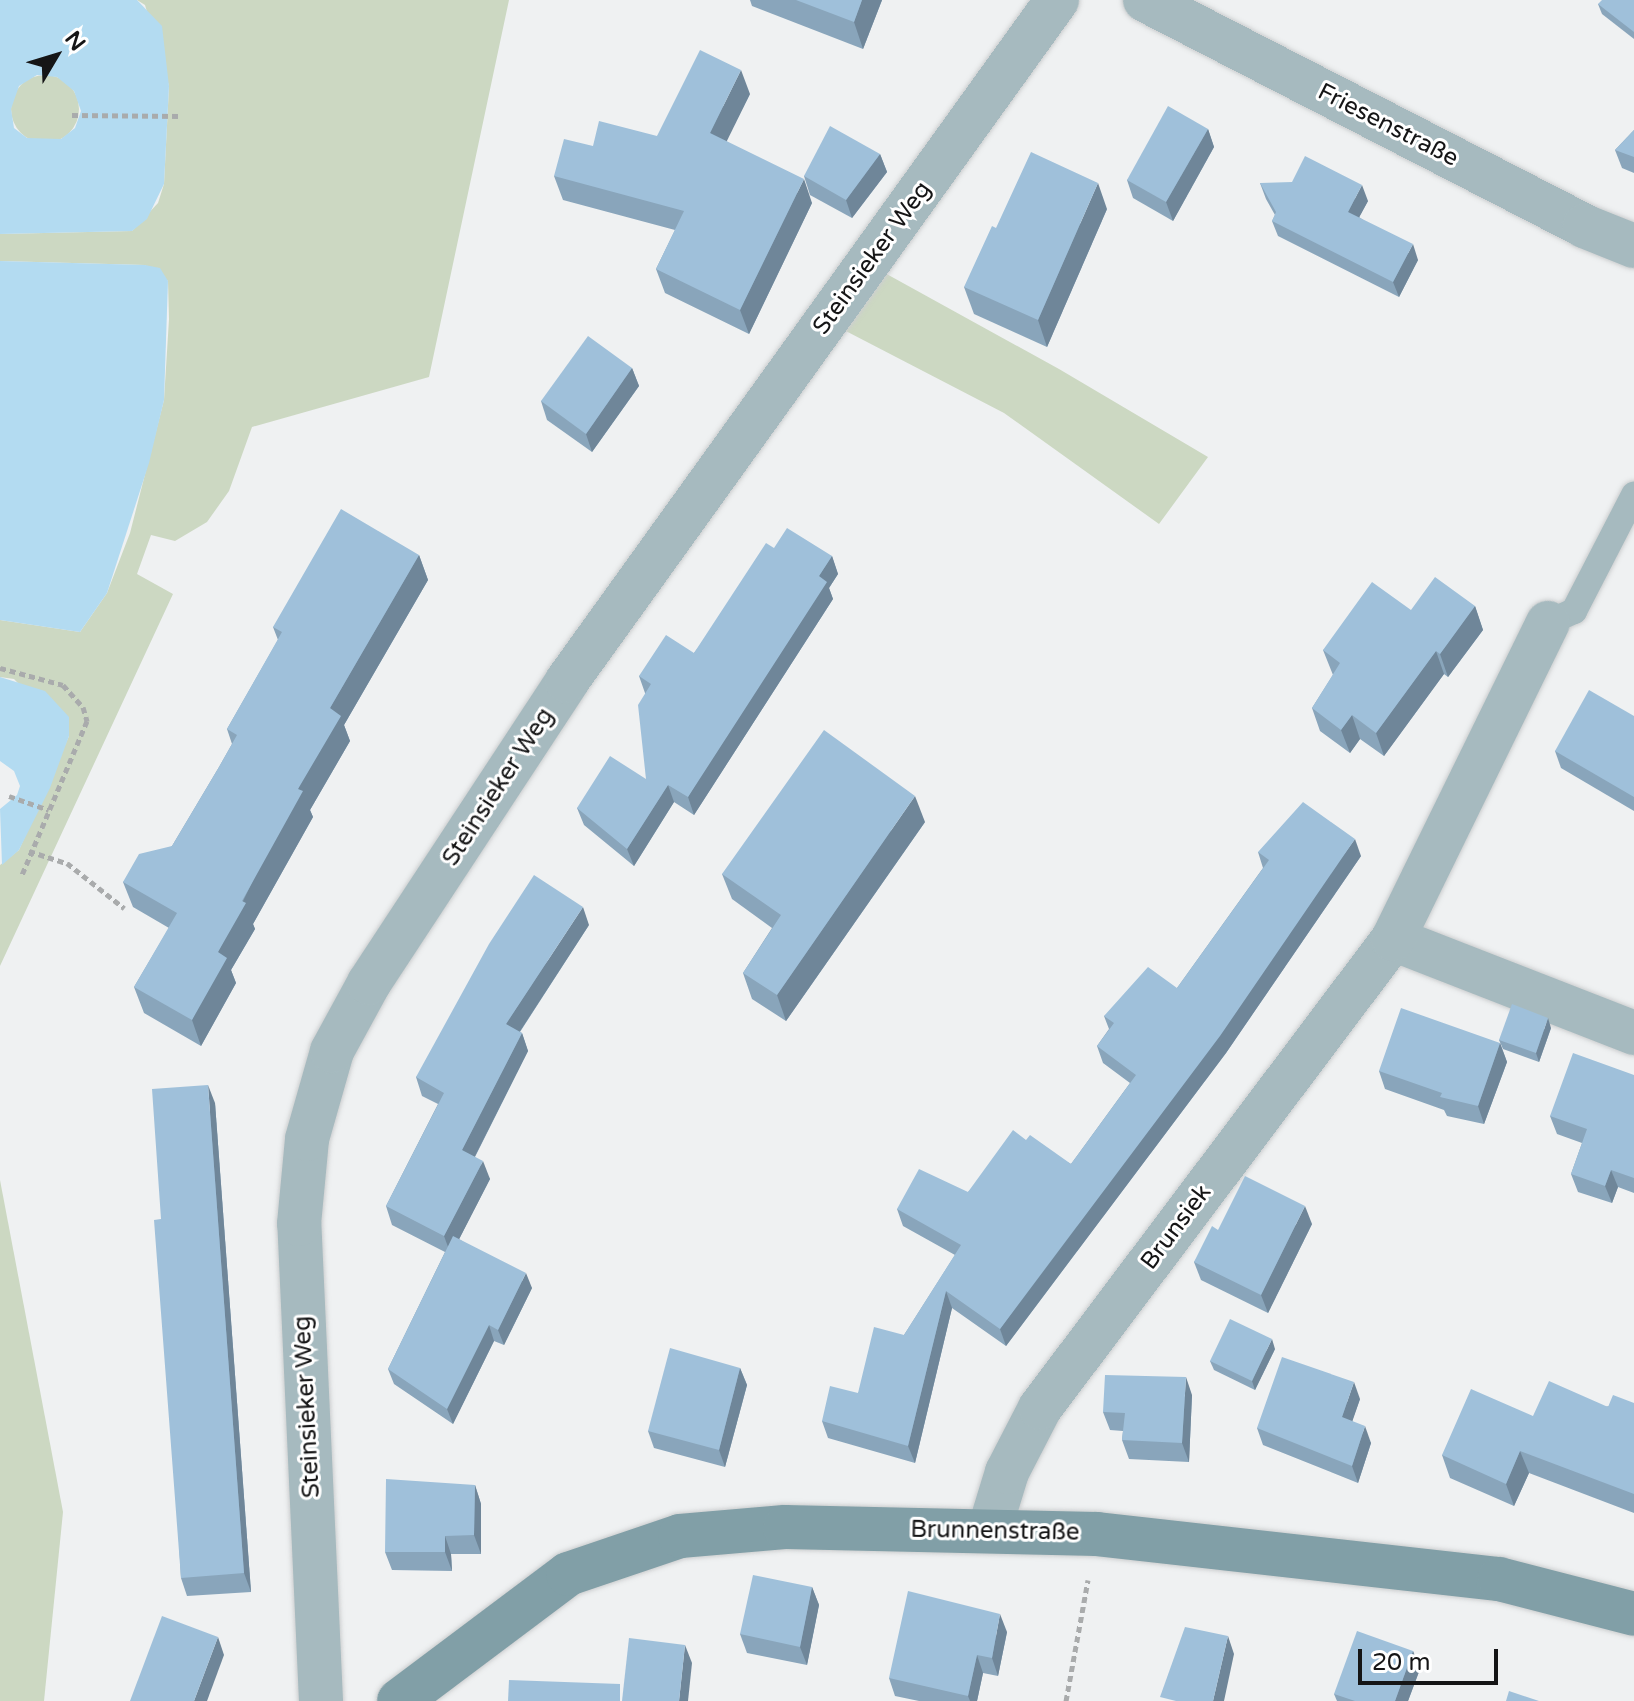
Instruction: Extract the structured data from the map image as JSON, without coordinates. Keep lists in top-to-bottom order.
{
  "streets": {
    "street": [
      "Friesenstraße",
      "Steinsieker Weg",
      "Brunsiek",
      "Brunnenstraße"
    ]
  },
  "crossings": [
    ["Brunsiek", "Brunnenstraße"]
  ],
  "scale_bar": "20 m",
  "north": "top right"
}
